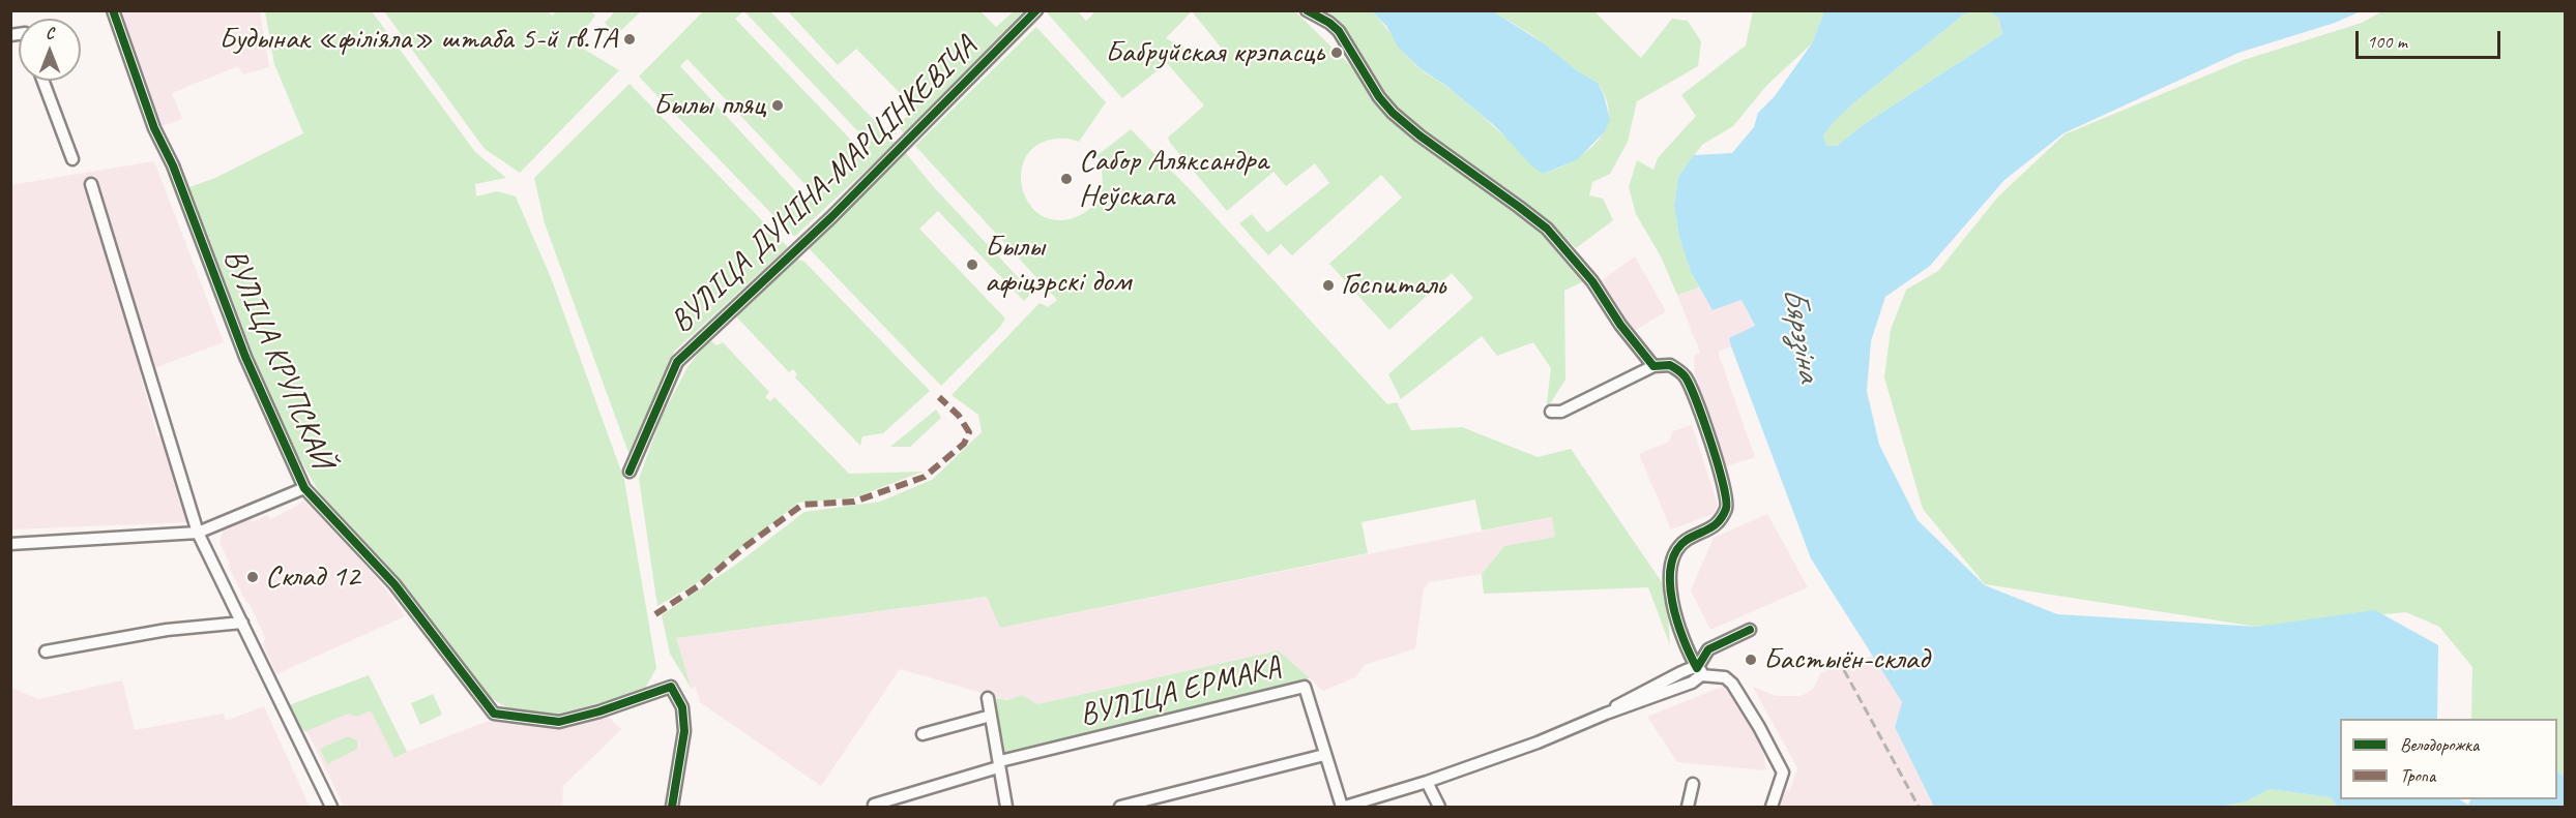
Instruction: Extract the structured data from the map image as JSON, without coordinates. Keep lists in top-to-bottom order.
{
  "streets": {
    "street": ["ВУЛІЦА ДУНІНА-МАРЦІНКЕВІЧА", "ВУЛІЦА КРУПСКАЙ", "ВУЛІЦА ЕРМАКА"]
  },
  "water": ["Бярэзіна"],
  "places": [
    "Будынак «філіяла» штаба 5-й гв.ТА",
    "Бабруйская крэпасць",
    "Былы пляц",
    "Сабор Аляксандра Неўскага",
    "Былы афіцэрскі дом",
    "Госпиталь",
    "Склад 12",
    "Бастыён-склад"
  ],
  "legend": ["Велодорожка", "Тропа"],
  "scale_bar": "100 m",
  "north": "top"
}
